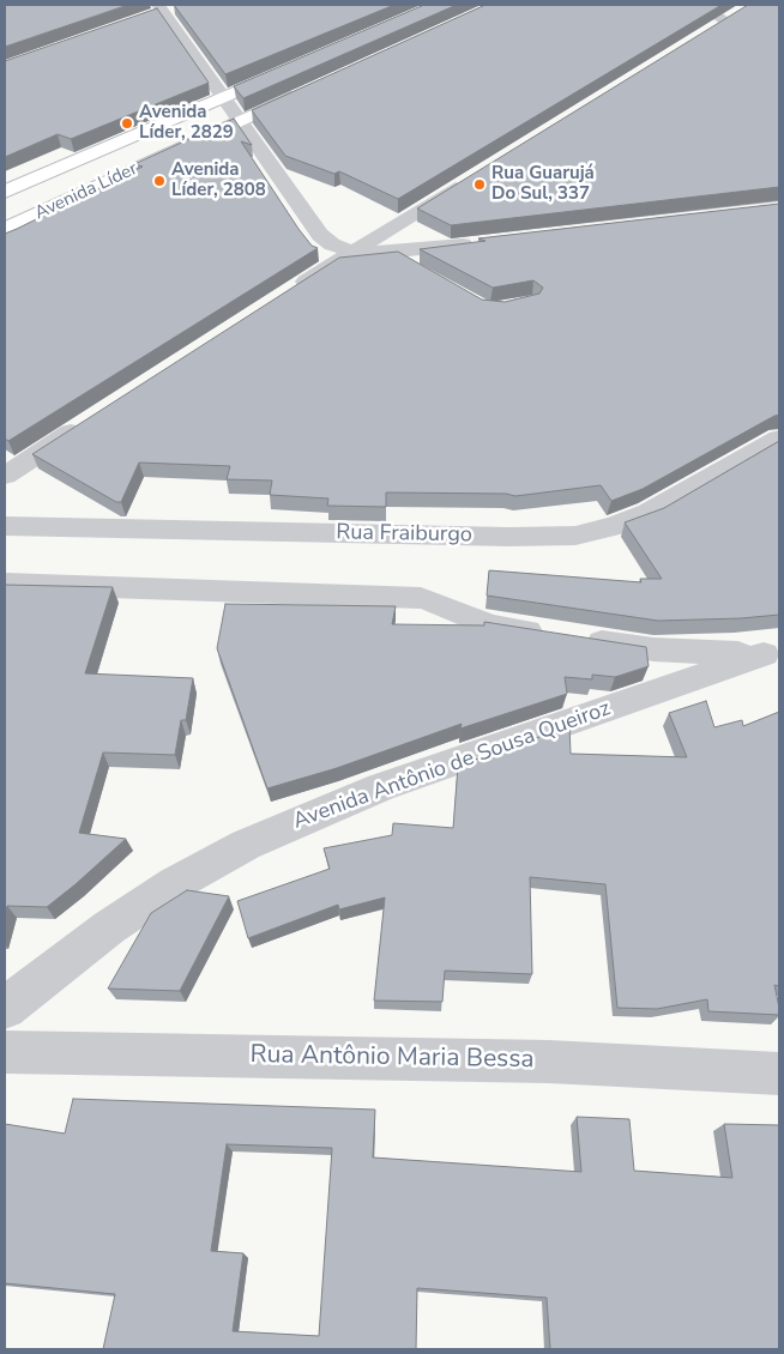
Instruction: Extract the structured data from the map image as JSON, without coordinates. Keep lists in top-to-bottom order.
{
  "streets": {
    "main road": ["Avenida Líder"],
    "street": ["Rua Fraiburgo", "Avenida Antônio de Sousa Queiroz", "Rua Antônio Maria Bessa"]
  },
  "places": ["Avenida Líder, 2829", "Avenida Líder, 2808", "Rua Guarujá Do Sul, 337"]
}
